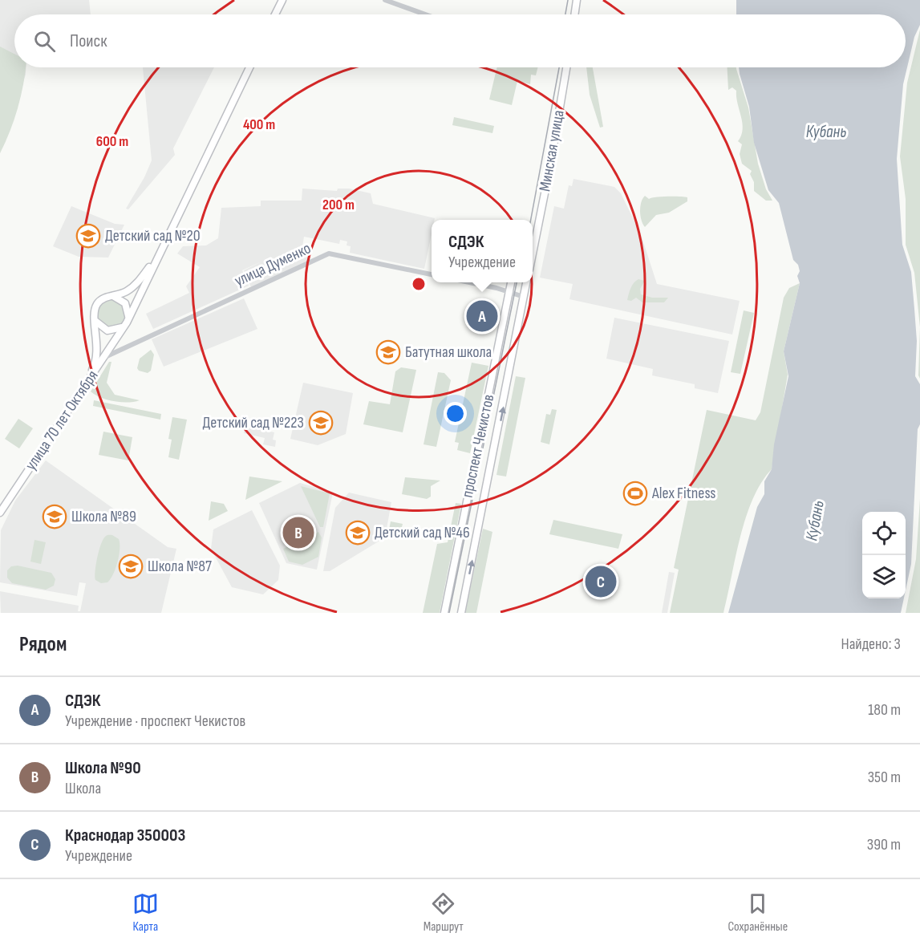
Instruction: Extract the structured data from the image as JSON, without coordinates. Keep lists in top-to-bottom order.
{
  "streets": {
    "main road": ["Минская улица", "улица 70 лет Октября", "проспект Чекистов"],
    "street": ["улица Думенко"]
  },
  "crossings": [
    ["улица Думенко", "улица 70 лет Октября"]
  ],
  "water": ["Кубань"],
  "places": {
    "school or university": [
      "Детский сад №20",
      "Батутная школа",
      "Детский сад №223",
      "Школа №89",
      "Детский сад №46",
      "Школа №87"
    ],
    "sports": ["Alex Fitness"]
  },
  "page": {
    "search": "Поиск",
    "popup": ["СДЭК", "Учреждение"],
    "pins": ["A", "B", "C"],
    "heading": ["Рядом", "Найдено: 3"],
    "list": [
      {
        "mark": "A",
        "name": "СДЭК",
        "note": "Учреждение · проспект Чекистов",
        "value": "180 m"
      },
      {
        "mark": "B",
        "name": "Школа №90",
        "note": "Школа",
        "value": "350 m"
      },
      {
        "mark": "C",
        "name": "Краснодар 350003",
        "note": "Учреждение",
        "value": "390 m"
      }
    ],
    "nav": ["Карта", "Маршрут", "Сохранённые"]
  },
  "rings": ["400 m", "600 m", "200 m"]
}
